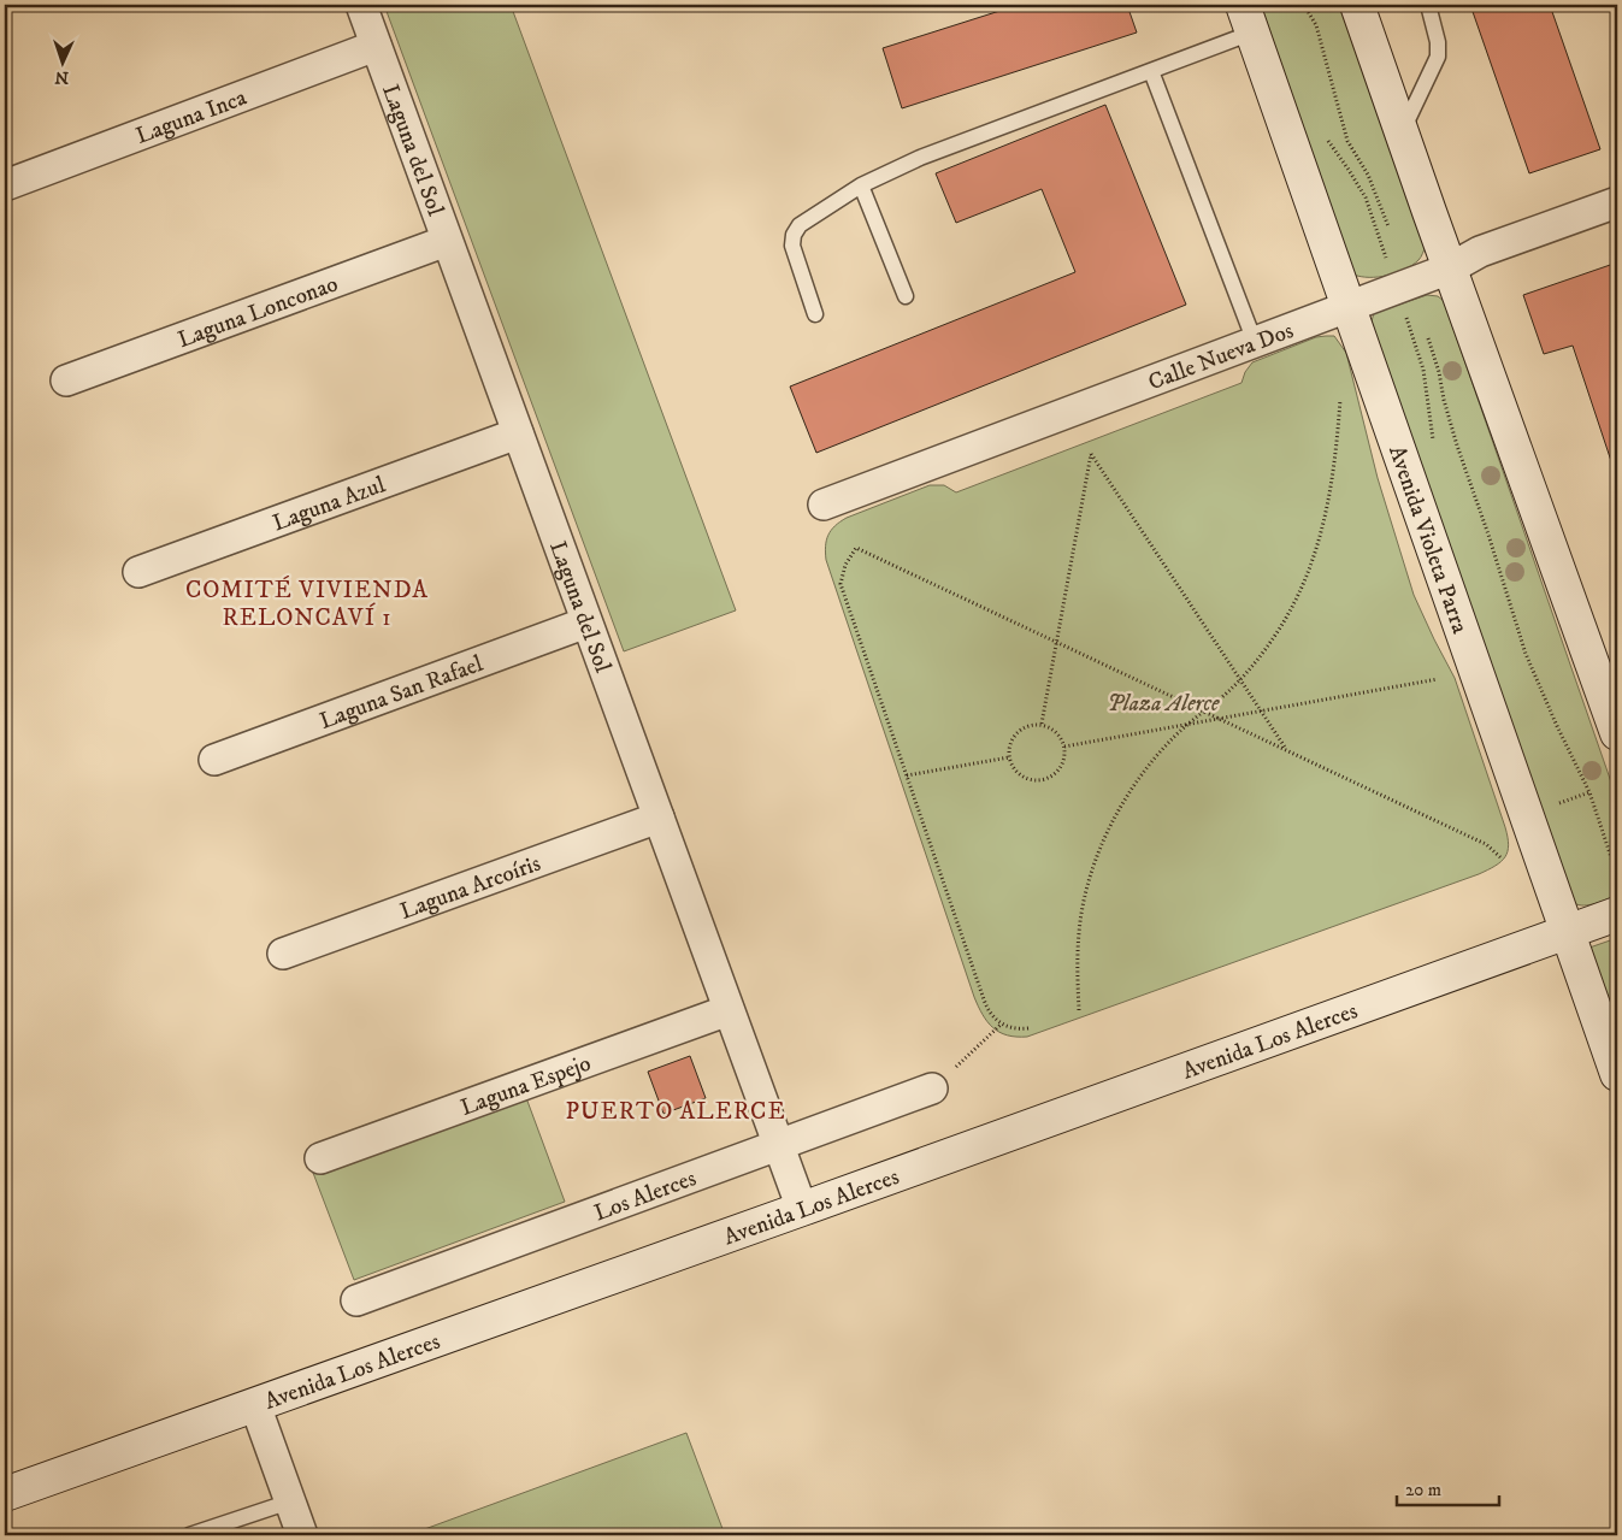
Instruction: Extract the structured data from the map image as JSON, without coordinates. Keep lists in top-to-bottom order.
{
  "streets": {
    "main road": ["Avenida Violeta Parra", "Avenida Los Alerces"],
    "street": [
      "Laguna Inca",
      "Laguna del Sol",
      "Laguna Lonconao",
      "Calle Nueva Dos",
      "Laguna Azul",
      "Laguna San Rafael",
      "Laguna Arcoíris",
      "Laguna Espejo",
      "Los Alerces"
    ]
  },
  "crossings": [
    ["Laguna Inca", "Laguna del Sol"],
    ["Laguna del Sol", "Laguna Lonconao"],
    ["Laguna del Sol", "Laguna Azul"],
    ["Laguna del Sol", "Laguna San Rafael"],
    ["Laguna del Sol", "Laguna Arcoíris"],
    ["Laguna del Sol", "Avenida Los Alerces"],
    ["Laguna del Sol", "Laguna Espejo"],
    ["Laguna del Sol", "Los Alerces"],
    ["Calle Nueva Dos", "Avenida Violeta Parra"],
    ["Avenida Violeta Parra", "Avenida Los Alerces"]
  ],
  "districts": ["COMITÉ VIVIENDA RELONCAVÍ 1", "PUERTO ALERCE"],
  "parks": ["Plaza Alerce"],
  "scale_bar": "20 m",
  "north": "bottom"
}
